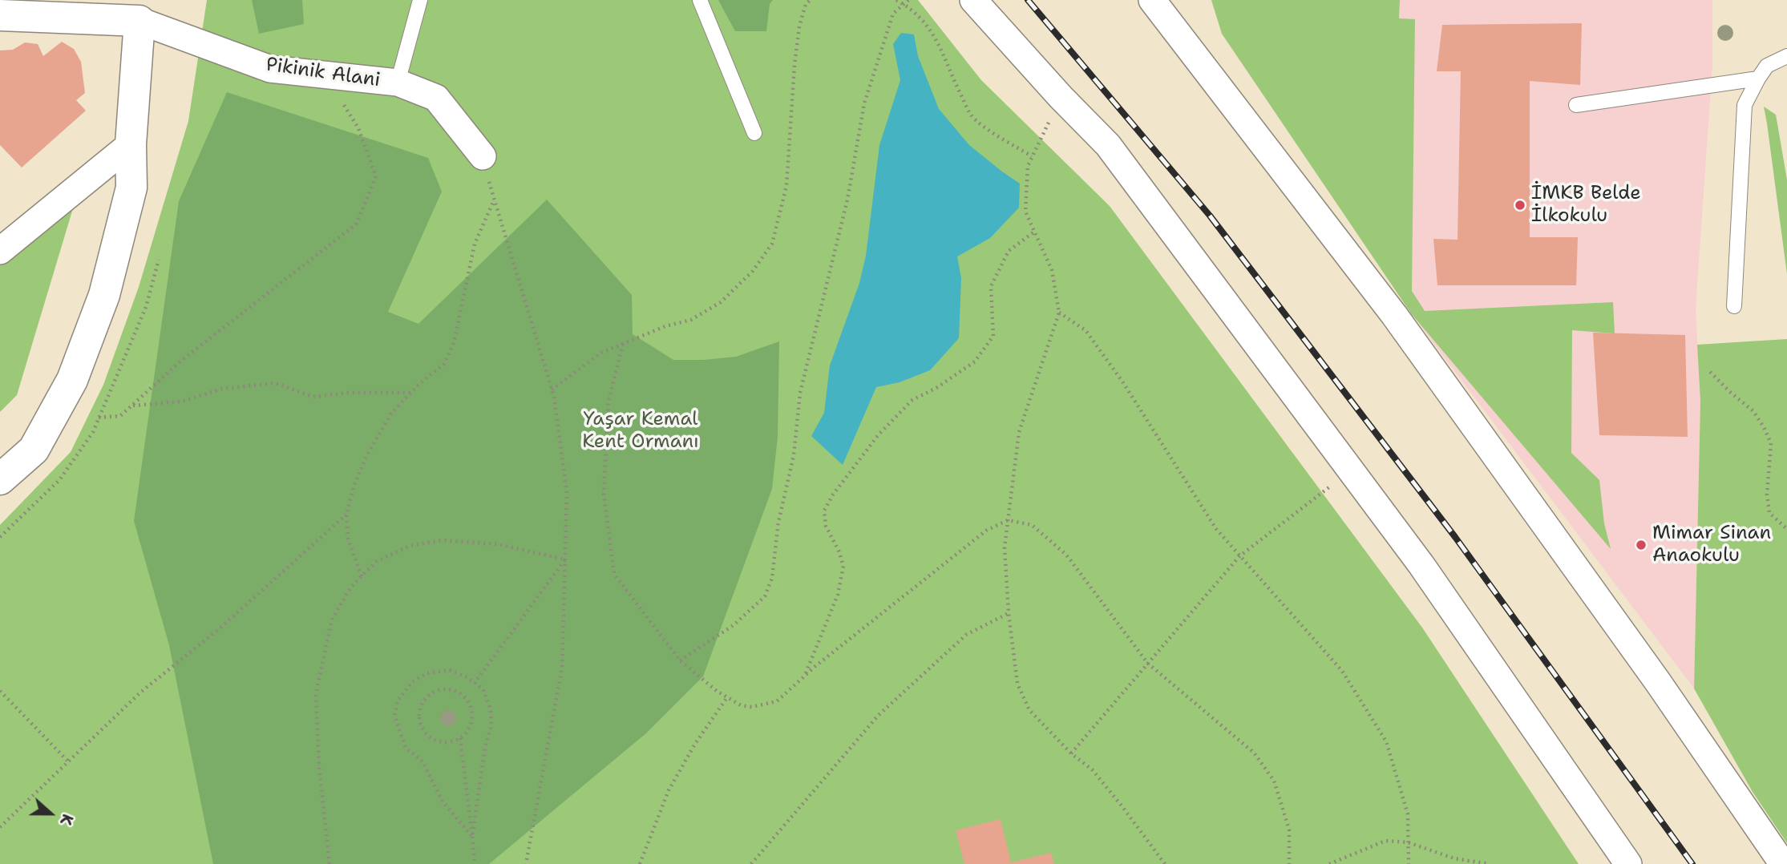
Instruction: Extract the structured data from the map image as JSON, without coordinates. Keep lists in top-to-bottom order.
{
  "streets": {
    "street": ["Pikinik Alani"]
  },
  "parks": ["Yaşar Kemal Kent Ormanı"],
  "places": ["İMKB Belde İlkokulu", "Mimar Sinan Anaokulu"],
  "north": "right"
}
